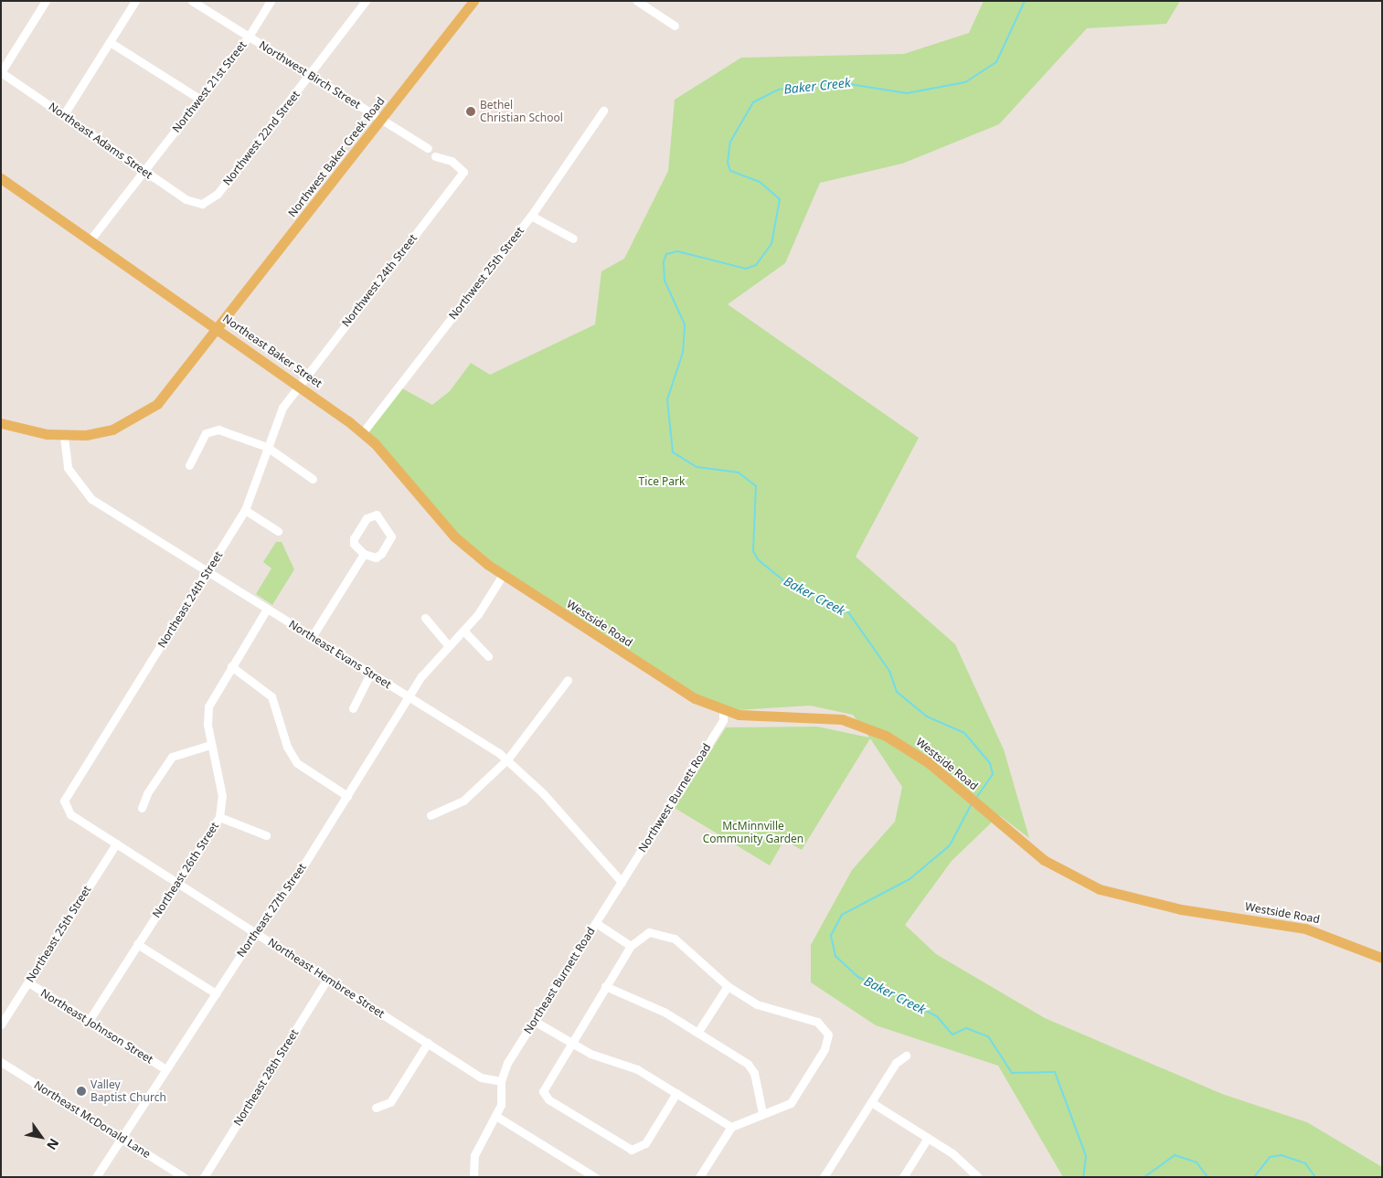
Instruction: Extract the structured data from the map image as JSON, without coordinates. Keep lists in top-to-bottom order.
{
  "streets": {
    "main road": ["Northwest Baker Creek Road", "Northeast Baker Street", "Westside Road"],
    "street": [
      "Northwest Birch Street",
      "Northwest 21st Street",
      "Northwest 22nd Street",
      "Northeast Adams Street",
      "Northwest 25th Street",
      "Northwest 24th Street",
      "Northeast 24th Street",
      "Northeast Evans Street",
      "Northwest Burnett Road",
      "Northeast 26th Street",
      "Northeast 27th Street",
      "Northeast 25th Street",
      "Northeast Hembree Street",
      "Northeast Burnett Road",
      "Northeast Johnson Street",
      "Northeast 28th Street",
      "Northeast McDonald Lane"
    ]
  },
  "crossings": [
    ["Northwest Birch Street", "Northwest 21st Street"],
    ["Northwest Birch Street", "Northwest 22nd Street"],
    ["Northwest Birch Street", "Northwest Baker Creek Road"],
    ["Northwest 21st Street", "Northeast Adams Street"],
    ["Northwest 21st Street", "Northeast Baker Street"],
    ["Northwest 22nd Street", "Northeast Adams Street"],
    ["Northwest Baker Creek Road", "Northeast Baker Street"],
    ["Northwest Baker Creek Road", "Northeast Evans Street"],
    ["Northwest 25th Street", "Northeast Baker Street"],
    ["Northwest 24th Street", "Northeast Baker Street"],
    ["Northwest 24th Street", "Northeast 24th Street"],
    ["Northeast Baker Street", "Northeast 24th Street"],
    ["Northeast Baker Street", "Westside Road"],
    ["Northeast Baker Street", "Northeast 27th Street"],
    ["Northeast 24th Street", "Northeast Evans Street"],
    ["Northeast 24th Street", "Northeast Hembree Street"],
    ["Westside Road", "Northwest Burnett Road"],
    ["Westside Road", "Northeast 27th Street"],
    ["Northeast Evans Street", "Northwest Burnett Road"],
    ["Northeast Evans Street", "Northeast 26th Street"],
    ["Northeast Evans Street", "Northeast 27th Street"],
    ["Northeast Evans Street", "Northeast Burnett Road"],
    ["Northwest Burnett Road", "Northeast Burnett Road"],
    ["Northeast 26th Street", "Northeast Hembree Street"],
    ["Northeast 26th Street", "Northeast Johnson Street"],
    ["Northeast 27th Street", "Northeast Hembree Street"],
    ["Northeast 27th Street", "Northeast Johnson Street"],
    ["Northeast 27th Street", "Northeast McDonald Lane"],
    ["Northeast 25th Street", "Northeast Hembree Street"],
    ["Northeast 25th Street", "Northeast Johnson Street"],
    ["Northeast Hembree Street", "Northeast Burnett Road"],
    ["Northeast Hembree Street", "Northeast 28th Street"]
  ],
  "water": ["Baker Creek"],
  "parks": ["Tice Park", "McMinnville Community Garden"],
  "places": ["Bethel Christian School", "Valley Baptist Church"],
  "north": "bottom right"
}
